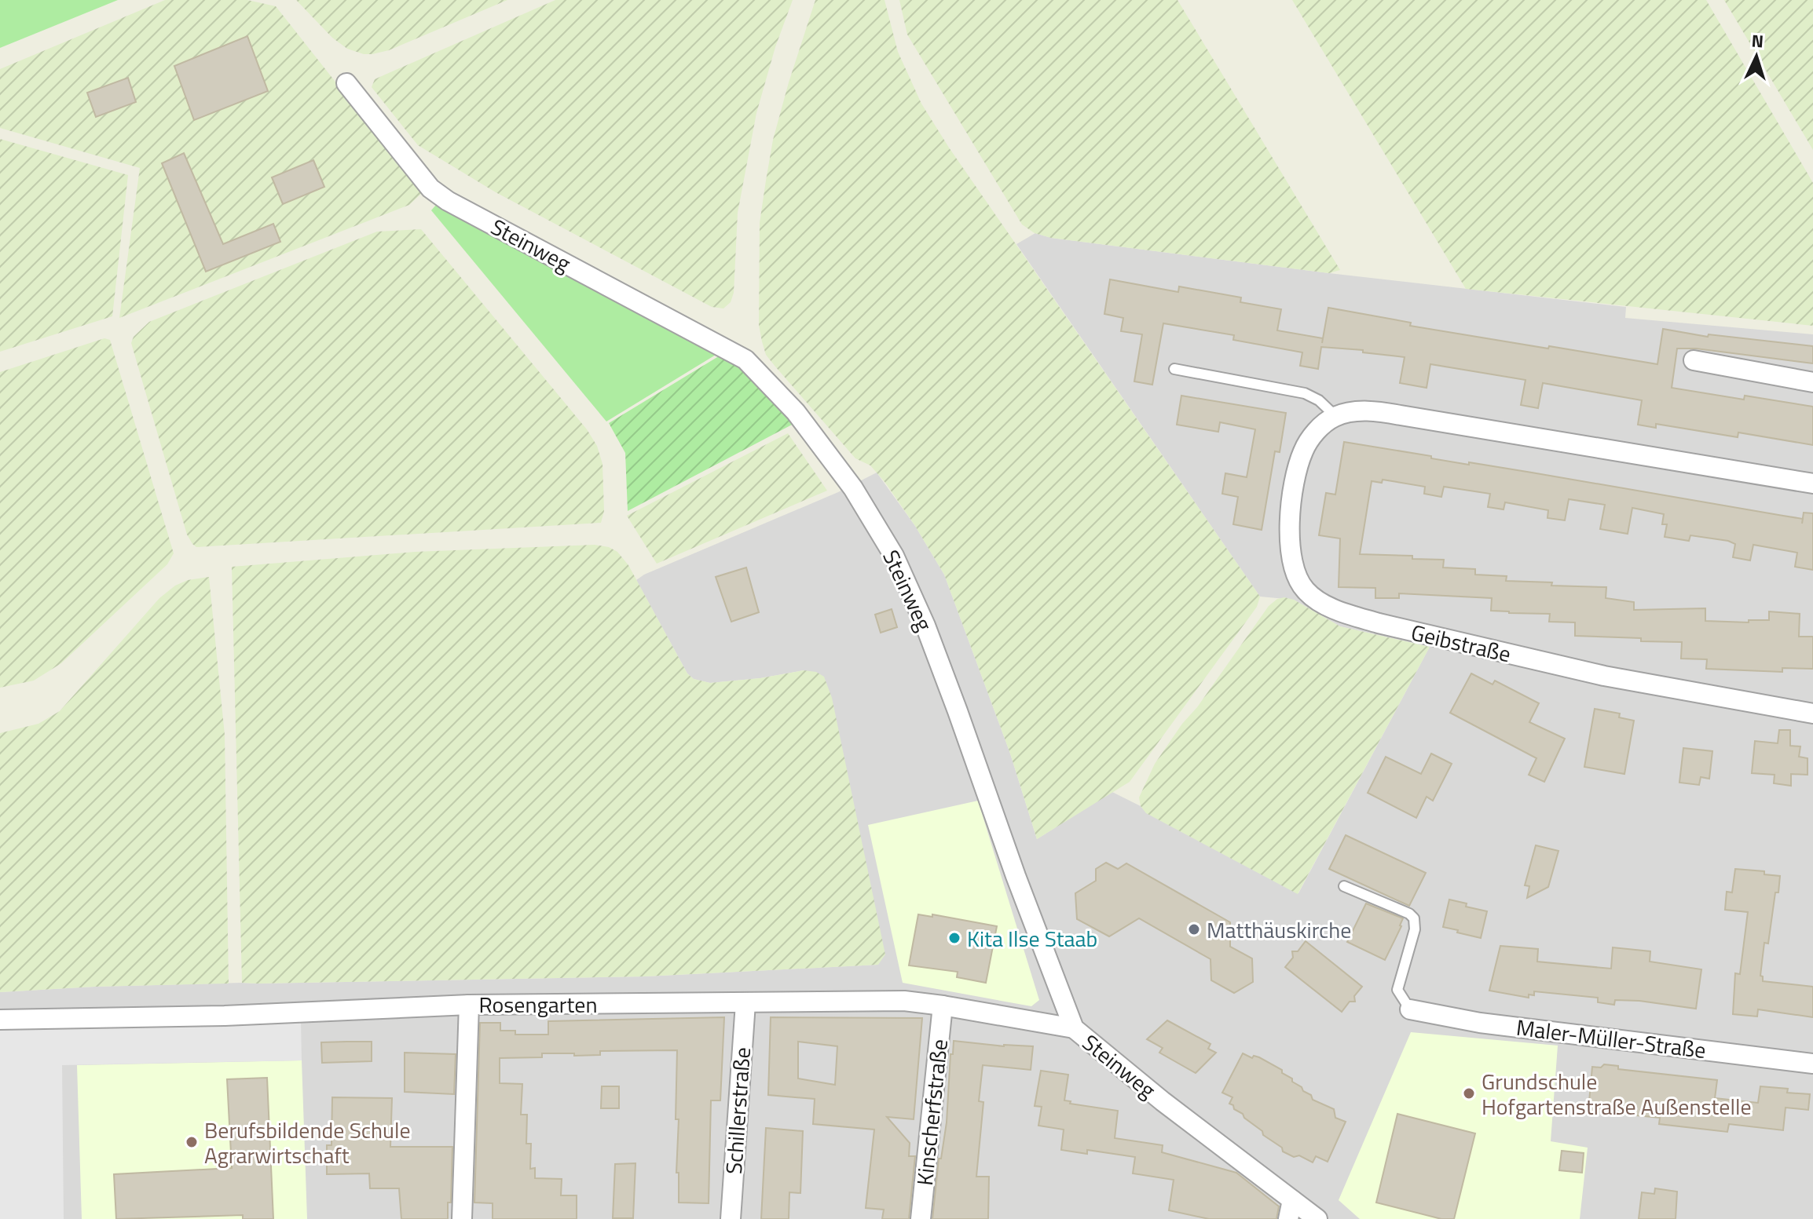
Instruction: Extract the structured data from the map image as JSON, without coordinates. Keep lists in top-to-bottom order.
{
  "streets": {
    "street": [
      "Steinweg",
      "Geibstraße",
      "Rosengarten",
      "Maler-Müller-Straße",
      "Schillerstraße",
      "Kinscherfstraße"
    ]
  },
  "crossings": [
    ["Steinweg", "Rosengarten"],
    ["Rosengarten", "Schillerstraße"],
    ["Rosengarten", "Kinscherfstraße"]
  ],
  "places": [
    "Matthäuskirche",
    "Kita Ilse Staab",
    "Grundschule Hofgartenstraße Außenstelle",
    "Berufsbildende Schule Agrarwirtschaft"
  ],
  "north": "top"
}
